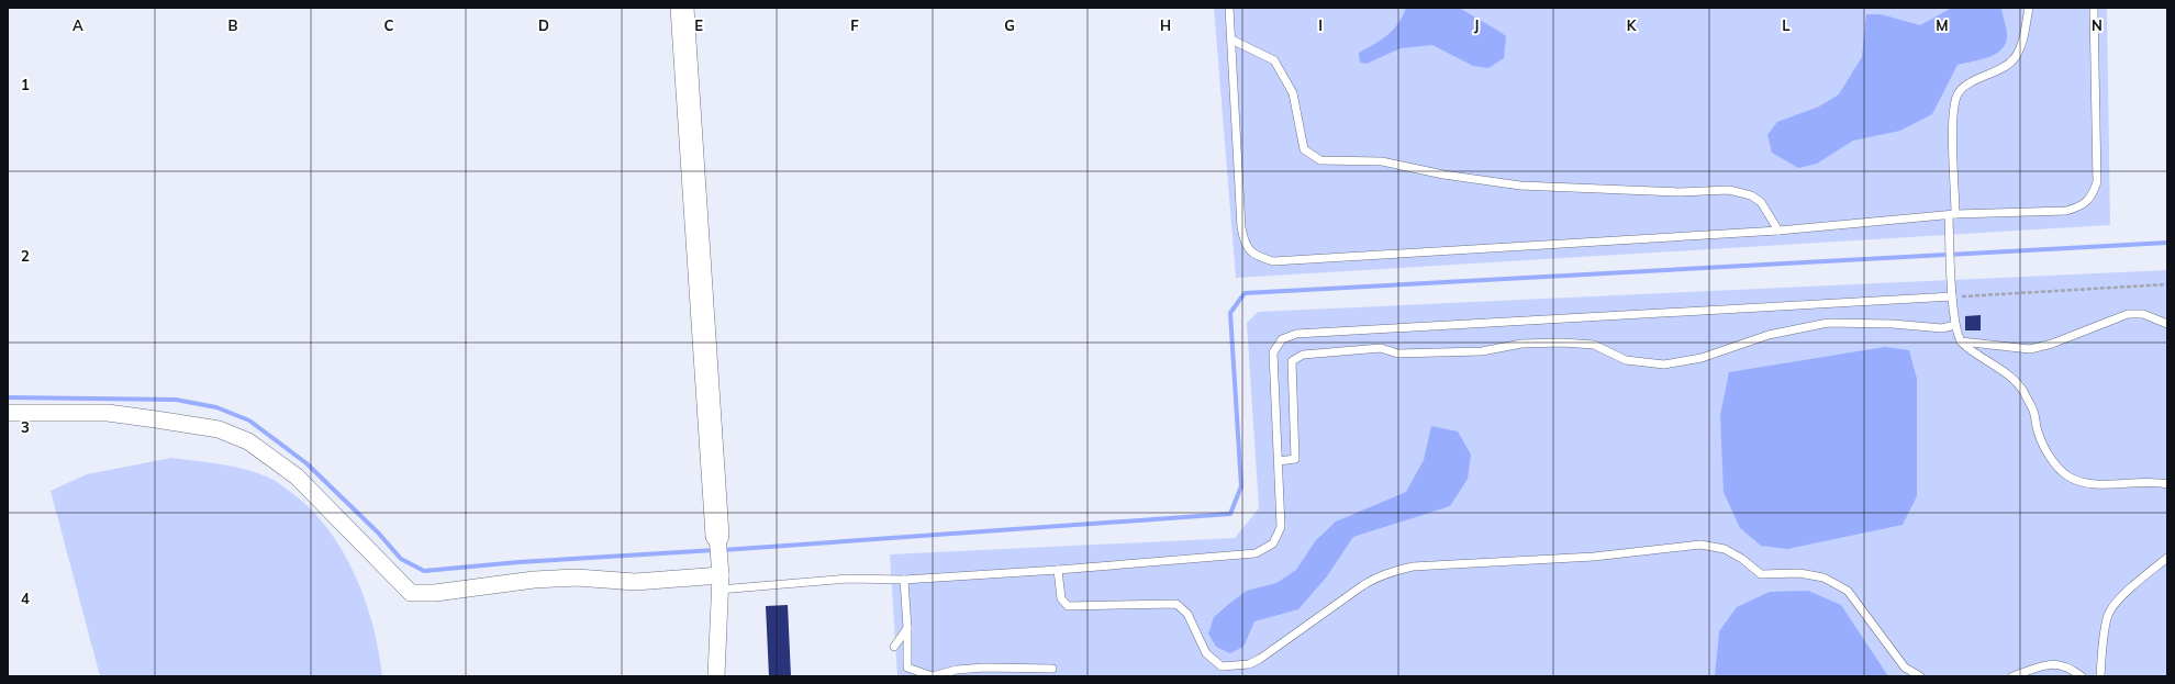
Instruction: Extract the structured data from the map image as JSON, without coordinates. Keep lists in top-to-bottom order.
{
  "grid": {
    "columns": [
      "A",
      "B",
      "C",
      "D",
      "E",
      "F",
      "G",
      "H",
      "I",
      "J",
      "K",
      "L",
      "M",
      "N"
    ],
    "rows": [
      "1",
      "2",
      "3",
      "4"
    ]
  }
}
